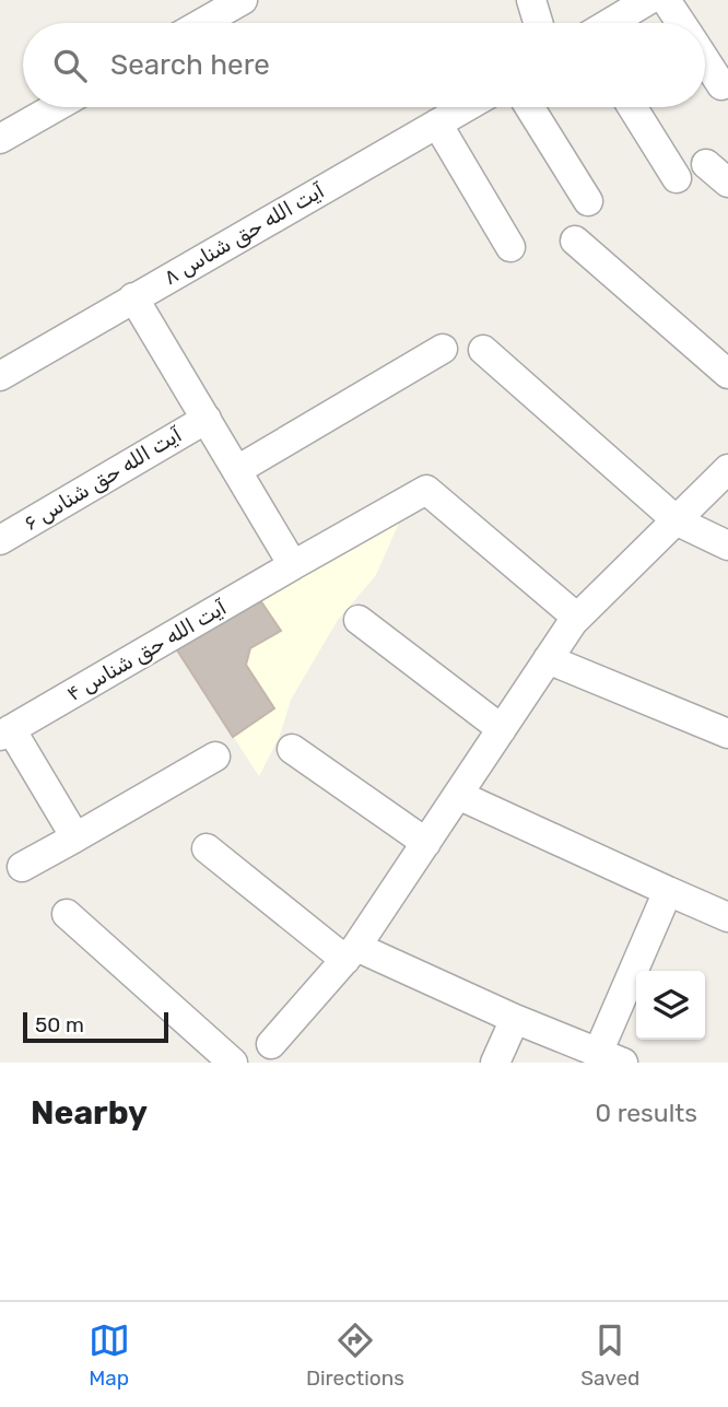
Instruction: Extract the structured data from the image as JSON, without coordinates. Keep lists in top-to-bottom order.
{
  "streets": {
    "street": ["آیت الله حق شناس ۸", "آیت الله حق شناس ۶", "آیت الله حق شناس ۴"]
  },
  "scale_bar": "50 m",
  "page": {
    "search": "Search here",
    "scale": "50 m",
    "heading": ["Nearby", "0 results"],
    "nav": ["Map", "Directions", "Saved"]
  }
}
